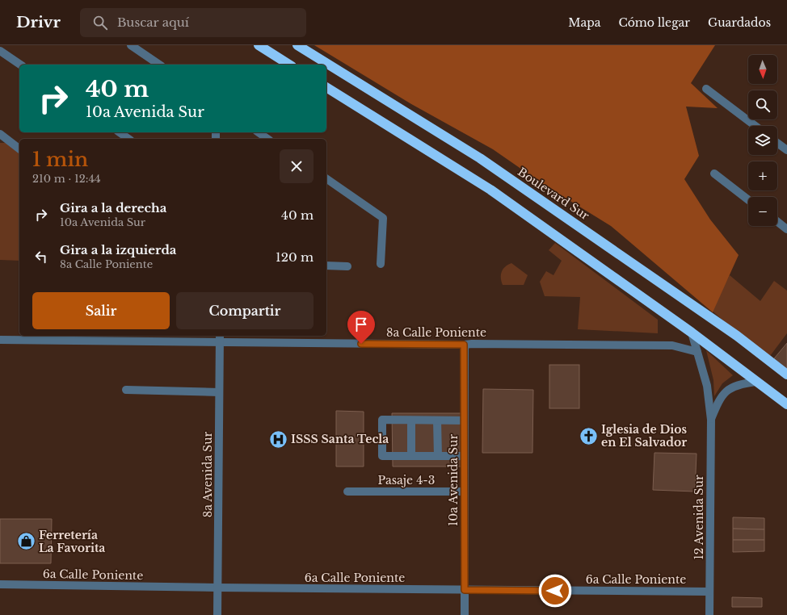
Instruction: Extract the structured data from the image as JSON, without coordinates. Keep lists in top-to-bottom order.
{
  "streets": {
    "highway": ["Boulevard Sur"],
    "street": [
      "8a Calle Poniente",
      "8a Avenida Sur",
      "Pasaje 4-3",
      "10a Avenida Sur",
      "12 Avenida Sur",
      "6a Calle Poniente"
    ]
  },
  "crossings": [
    ["8a Calle Poniente", "8a Avenida Sur"],
    ["8a Calle Poniente", "10a Avenida Sur"],
    ["8a Calle Poniente", "12 Avenida Sur"],
    ["8a Avenida Sur", "6a Calle Poniente"],
    ["Pasaje 4-3", "10a Avenida Sur"],
    ["10a Avenida Sur", "6a Calle Poniente"],
    ["12 Avenida Sur", "6a Calle Poniente"]
  ],
  "places": {
    "church": ["Iglesia de Dios en El Salvador"],
    "hospital": ["ISSS Santa Tecla"],
    "shop": ["Ferretería La Favorita"]
  },
  "north": "bottom",
  "page": {
    "header": "Drivr",
    "search": "Buscar aquí",
    "nav": ["Mapa", "Cómo llegar", "Guardados"],
    "map_buttons": ["+", "−"],
    "turn": ["40 m", "10a Avenida Sur"],
    "heading": ["1 min", "210 m · 12:44"],
    "list": [
      {
        "name": "Gira a la derecha",
        "note": "10a Avenida Sur",
        "value": "40 m"
      },
      {
        "name": "Gira a la izquierda",
        "note": "8a Calle Poniente",
        "value": "120 m"
      }
    ],
    "buttons": ["Salir", "Compartir"]
  }
}
